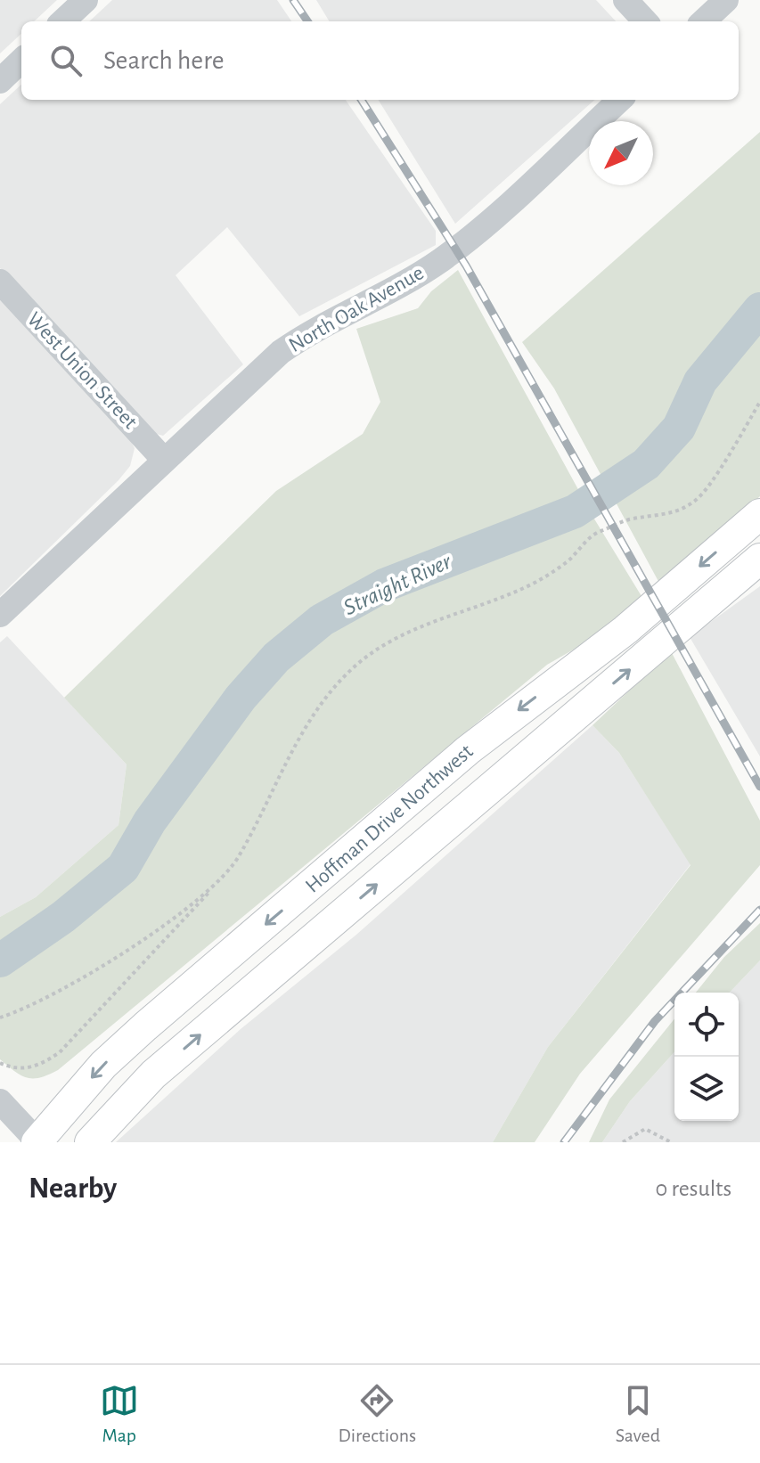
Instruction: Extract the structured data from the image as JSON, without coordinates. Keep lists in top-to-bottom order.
{
  "streets": {
    "main road": ["Hoffman Drive Northwest"],
    "street": ["North Oak Avenue", "West Union Street"]
  },
  "crossings": [
    ["North Oak Avenue", "West Union Street"]
  ],
  "water": ["Straight River"],
  "north": "bottom left",
  "page": {
    "search": "Search here",
    "heading": ["Nearby", "0 results"],
    "nav": ["Map", "Directions", "Saved"]
  }
}
